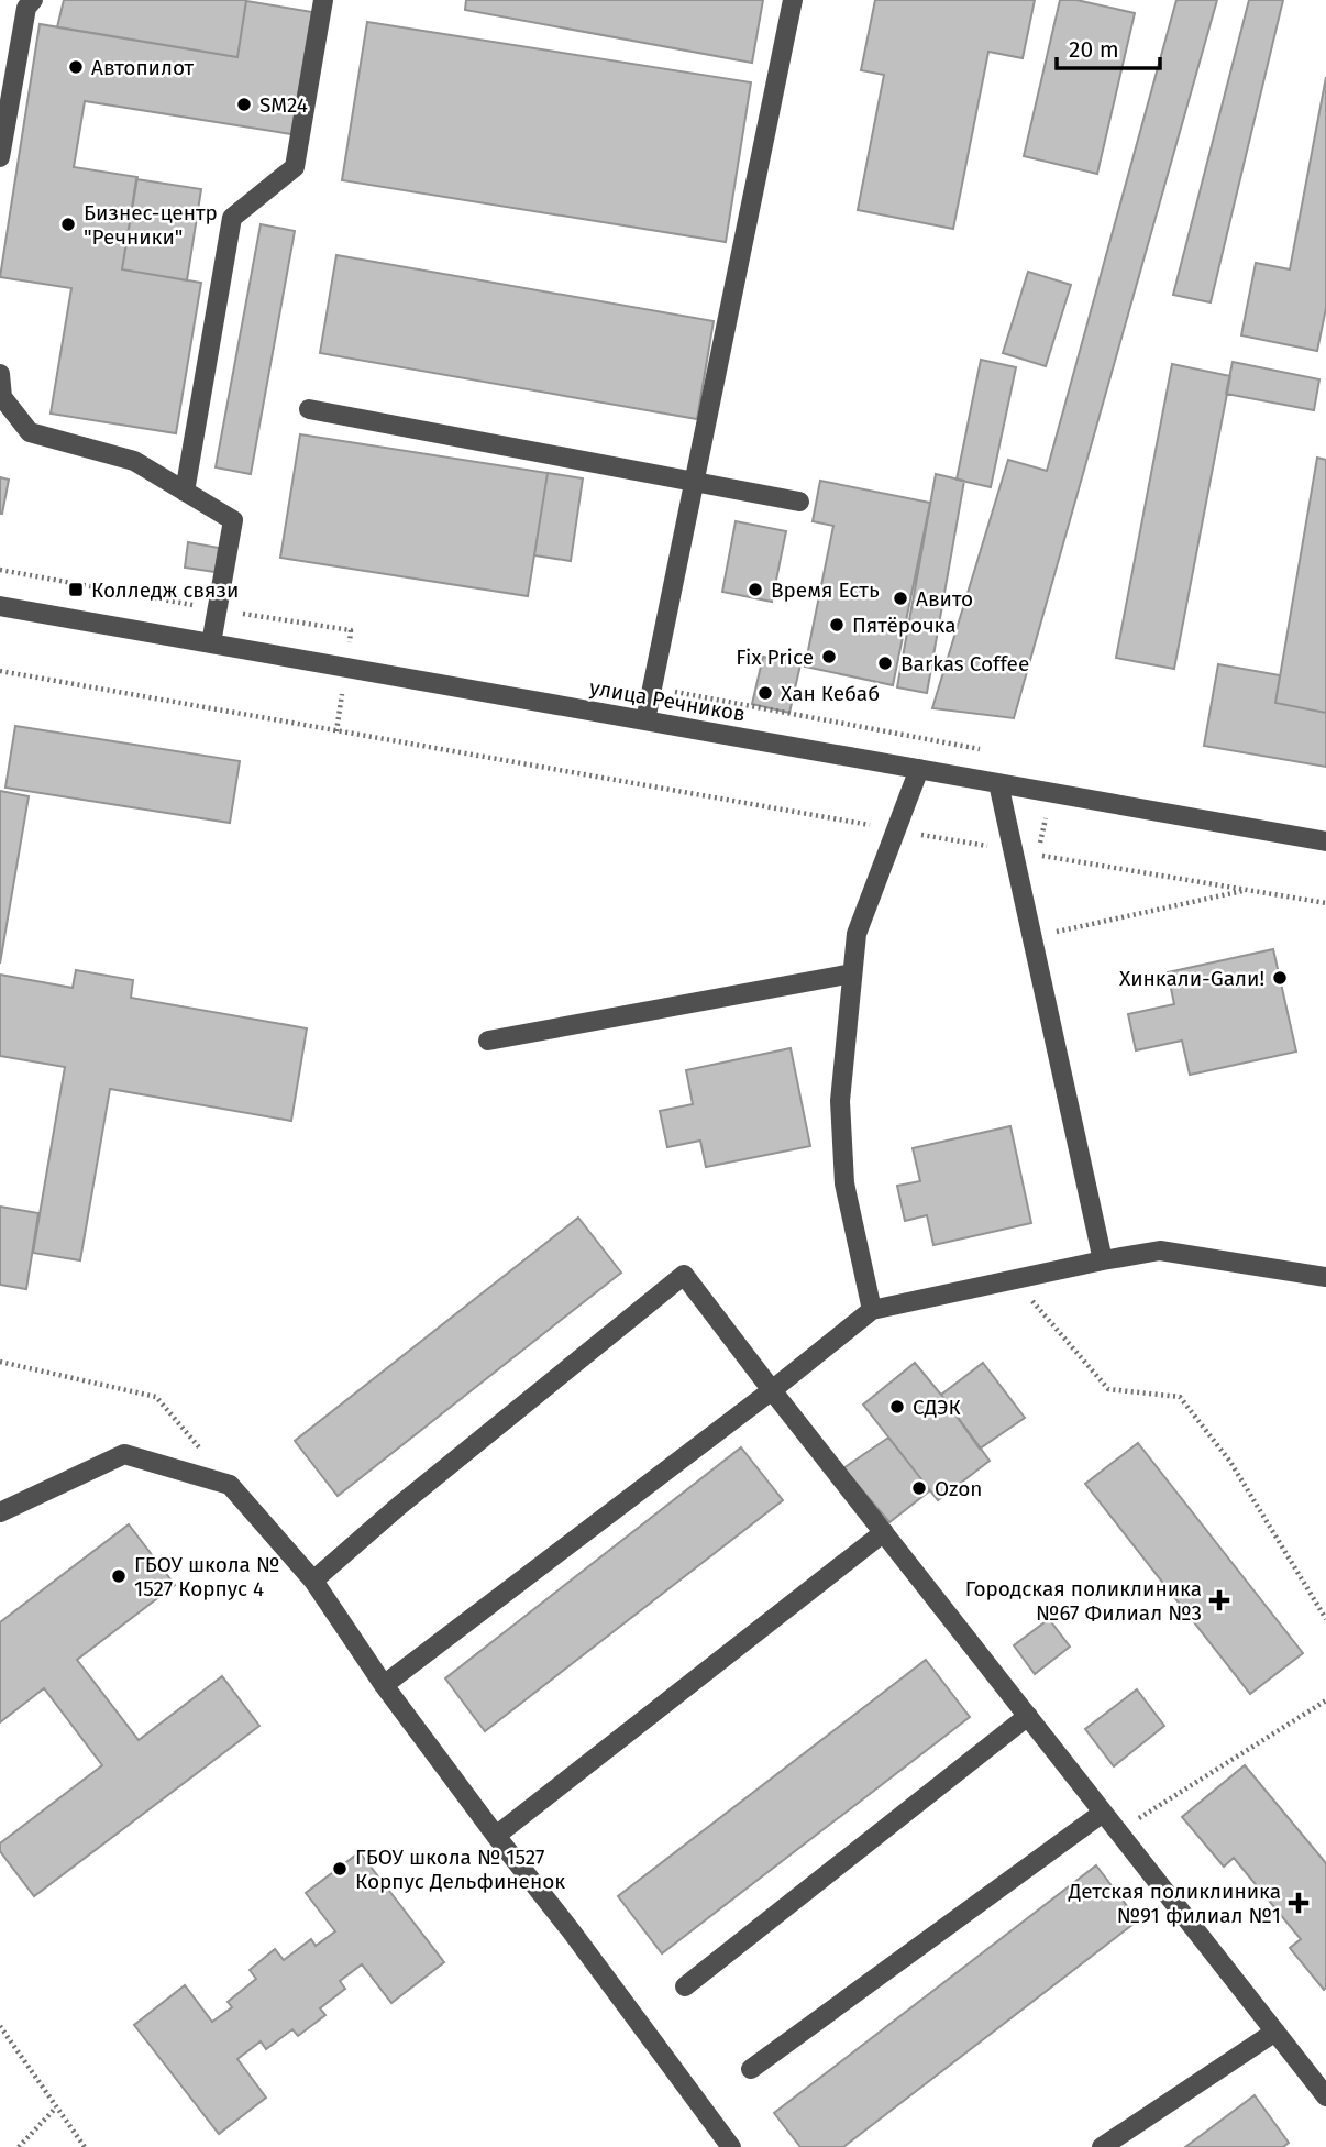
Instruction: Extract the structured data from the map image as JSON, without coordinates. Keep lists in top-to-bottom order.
{
  "streets": {
    "street": ["улица Речников"]
  },
  "places": {
    "other": [
      "Автопилот",
      "SM24",
      "Бизнес-центр \"Речники\"",
      "Время Есть",
      "Авито",
      "Пятёрочка",
      "Fix Price",
      "Barkas Coffee",
      "Хан Кебаб",
      "Хинкали-Gали!",
      "СДЭК",
      "Ozon",
      "ГБОУ школа № 1527 Корпус 4",
      "ГБОУ школа № 1527 Корпус Дельфиненок"
    ],
    "transit": ["Колледж связи"],
    "health": ["Городская поликлиника №67 Филиал №3", "Детская поликлиника №91 филиал №1"]
  },
  "scale_bar": "20 m"
}
